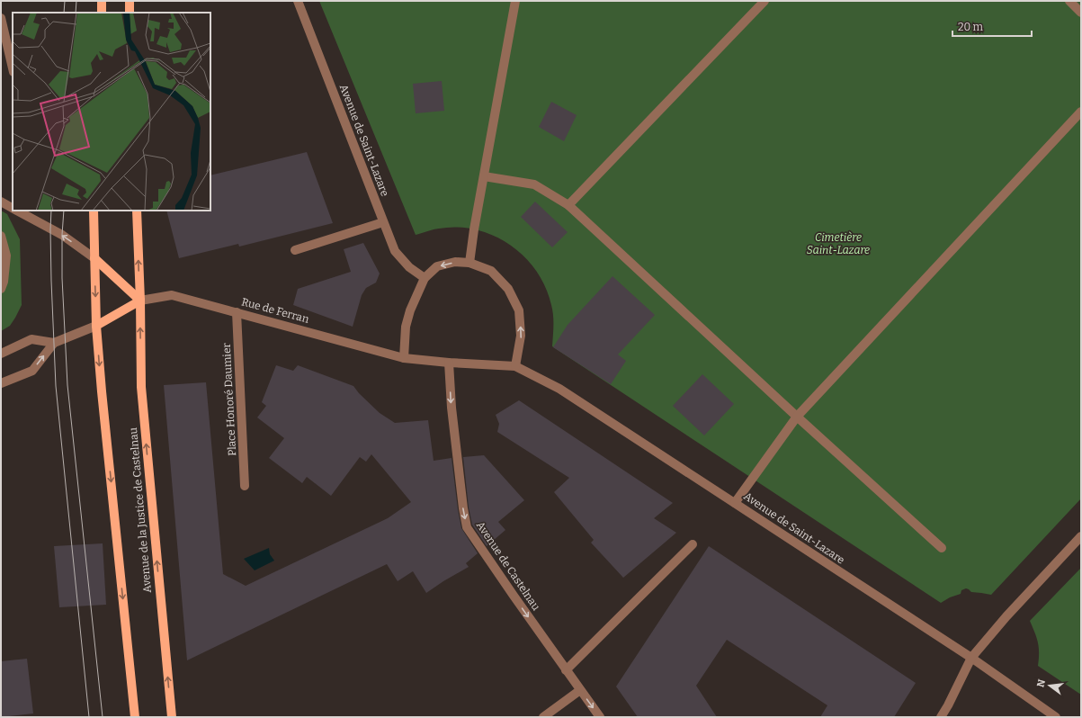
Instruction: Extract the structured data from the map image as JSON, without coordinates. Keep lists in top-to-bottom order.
{
  "streets": {
    "main road": ["Avenue de la Justice de Castelnau"],
    "street": [
      "Avenue de Saint-Lazare",
      "Rue de Ferran",
      "Place Honoré Daumier",
      "Avenue de Castelnau"
    ]
  },
  "crossings": [
    ["Avenue de Saint-Lazare", "Rue de Ferran"],
    ["Avenue de Saint-Lazare", "Avenue de Castelnau"],
    ["Rue de Ferran", "Place Honoré Daumier"],
    ["Rue de Ferran", "Avenue de la Justice de Castelnau"],
    ["Rue de Ferran", "Avenue de Castelnau"]
  ],
  "one_way": ["Avenue de Castelnau"],
  "parks": ["Cimetière Saint-Lazare"],
  "scale_bar": "20 m",
  "north": "left"
}
